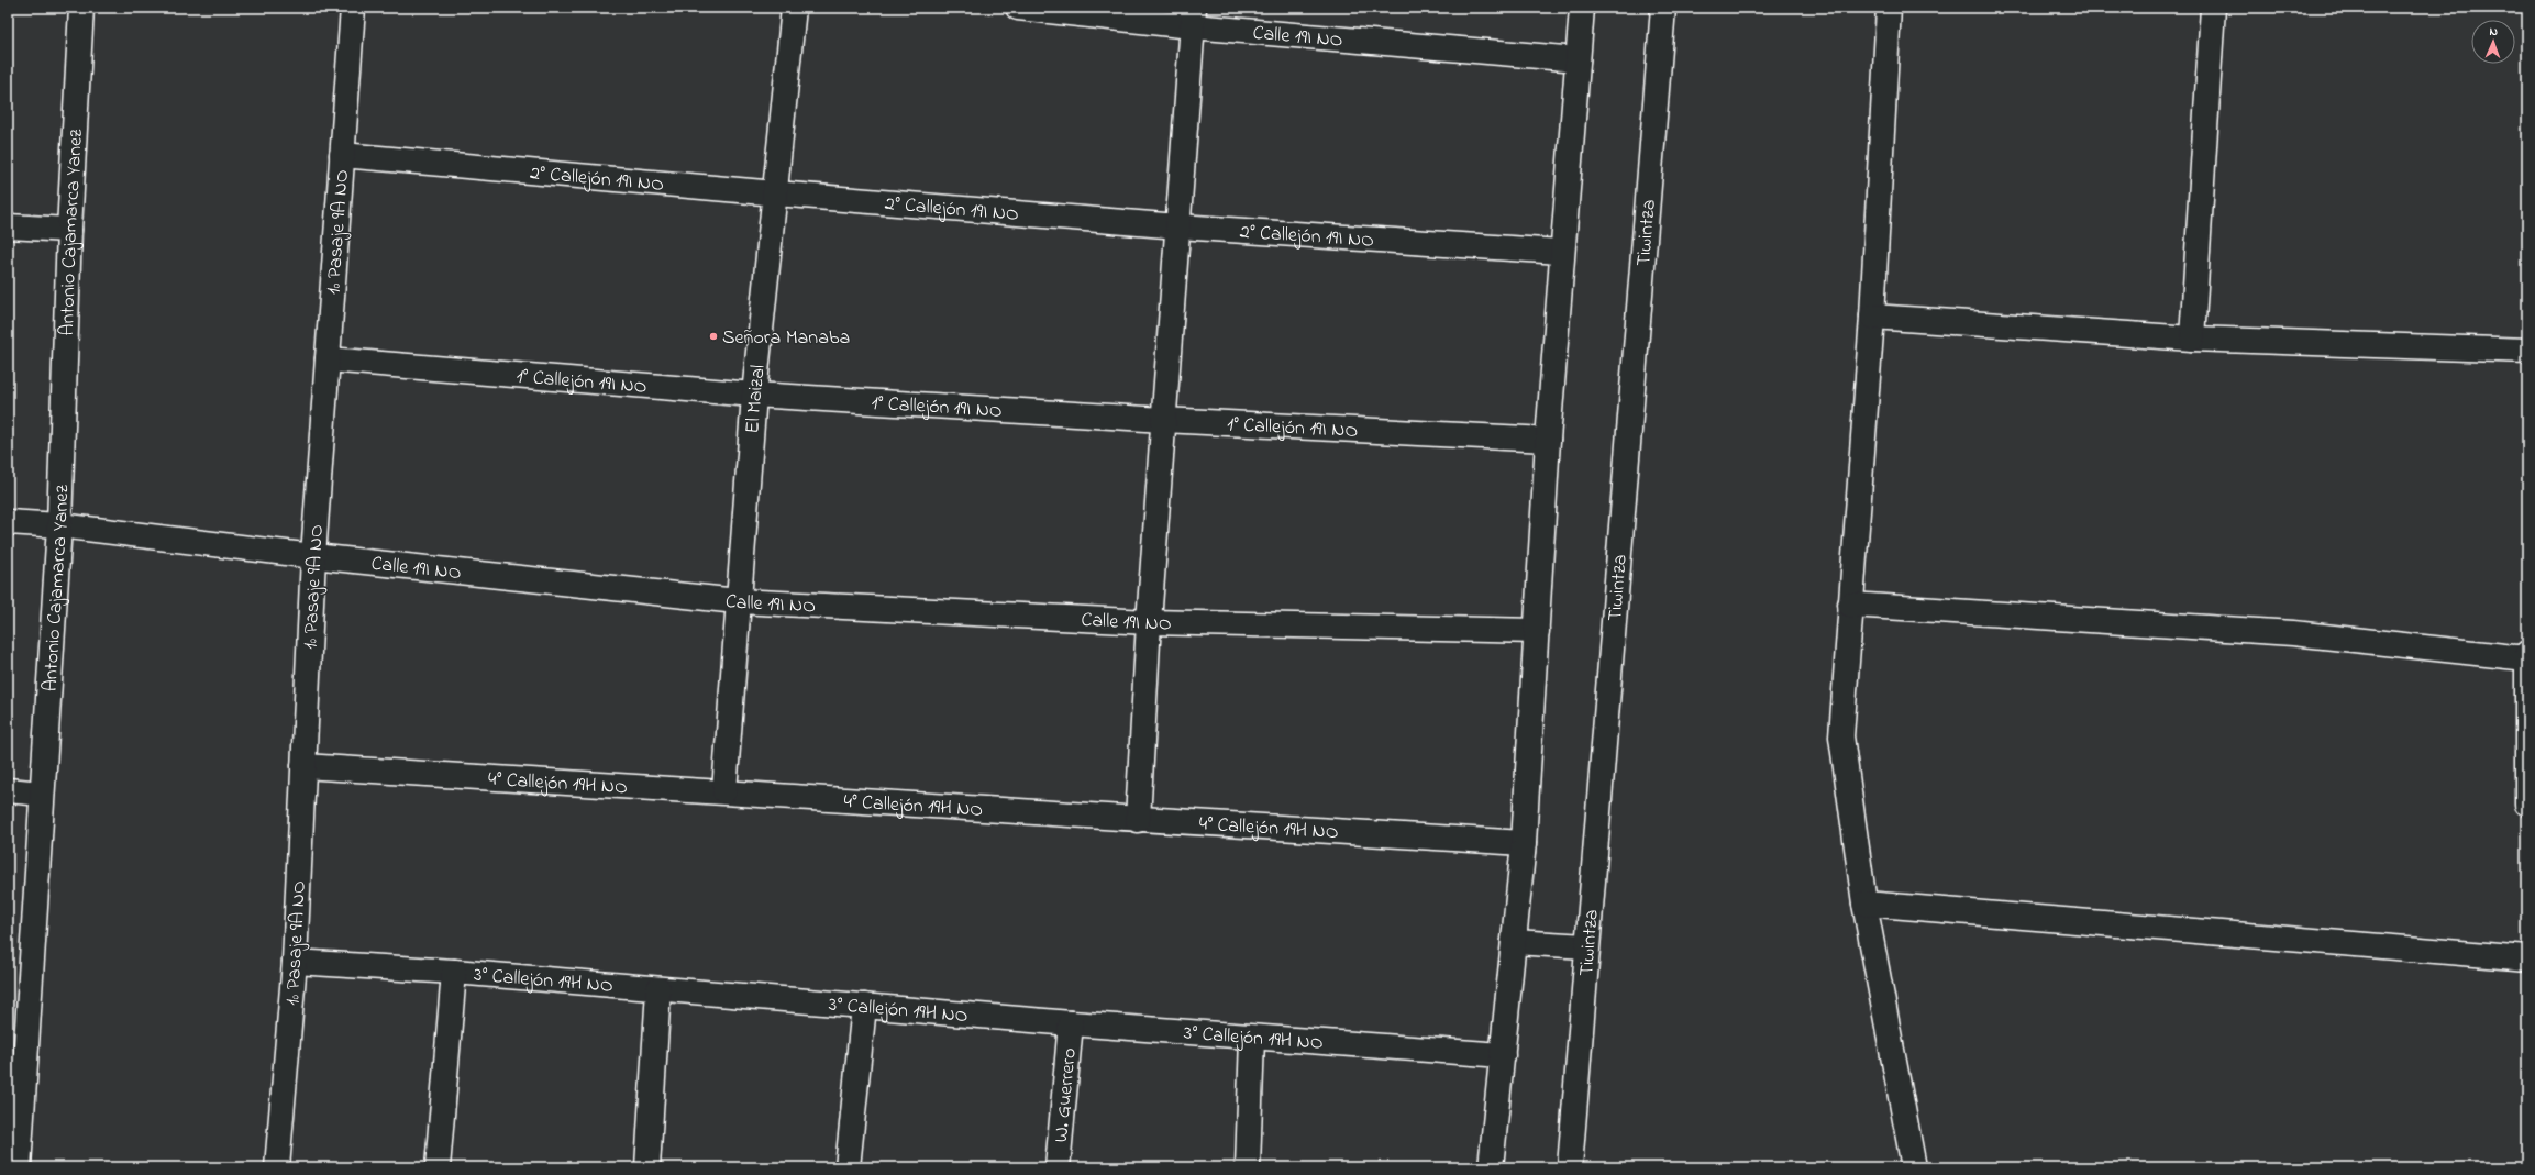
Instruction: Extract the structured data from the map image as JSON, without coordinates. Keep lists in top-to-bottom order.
{
  "streets": {
    "street": [
      "Calle 19I NO",
      "2° Callejón 19I NO",
      "Antonio Cajamarca Yanez",
      "1º Pasaje 9A NO",
      "Tiwintza",
      "1° Callejón 19I NO",
      "El Maizal",
      "4° Callejón 19H NO",
      "3° Callejón 19H NO",
      "W. Guerrero"
    ]
  },
  "crossings": [
    ["Calle 19I NO", "Antonio Cajamarca Yanez"],
    ["Calle 19I NO", "1º Pasaje 9A NO"],
    ["Calle 19I NO", "El Maizal"],
    ["2° Callejón 19I NO", "1º Pasaje 9A NO"],
    ["2° Callejón 19I NO", "El Maizal"],
    ["1º Pasaje 9A NO", "1° Callejón 19I NO"],
    ["1º Pasaje 9A NO", "4° Callejón 19H NO"],
    ["1º Pasaje 9A NO", "3° Callejón 19H NO"],
    ["1° Callejón 19I NO", "El Maizal"],
    ["El Maizal", "4° Callejón 19H NO"],
    ["3° Callejón 19H NO", "W. Guerrero"]
  ],
  "places": ["Señora Manaba"],
  "north": "top"
}
